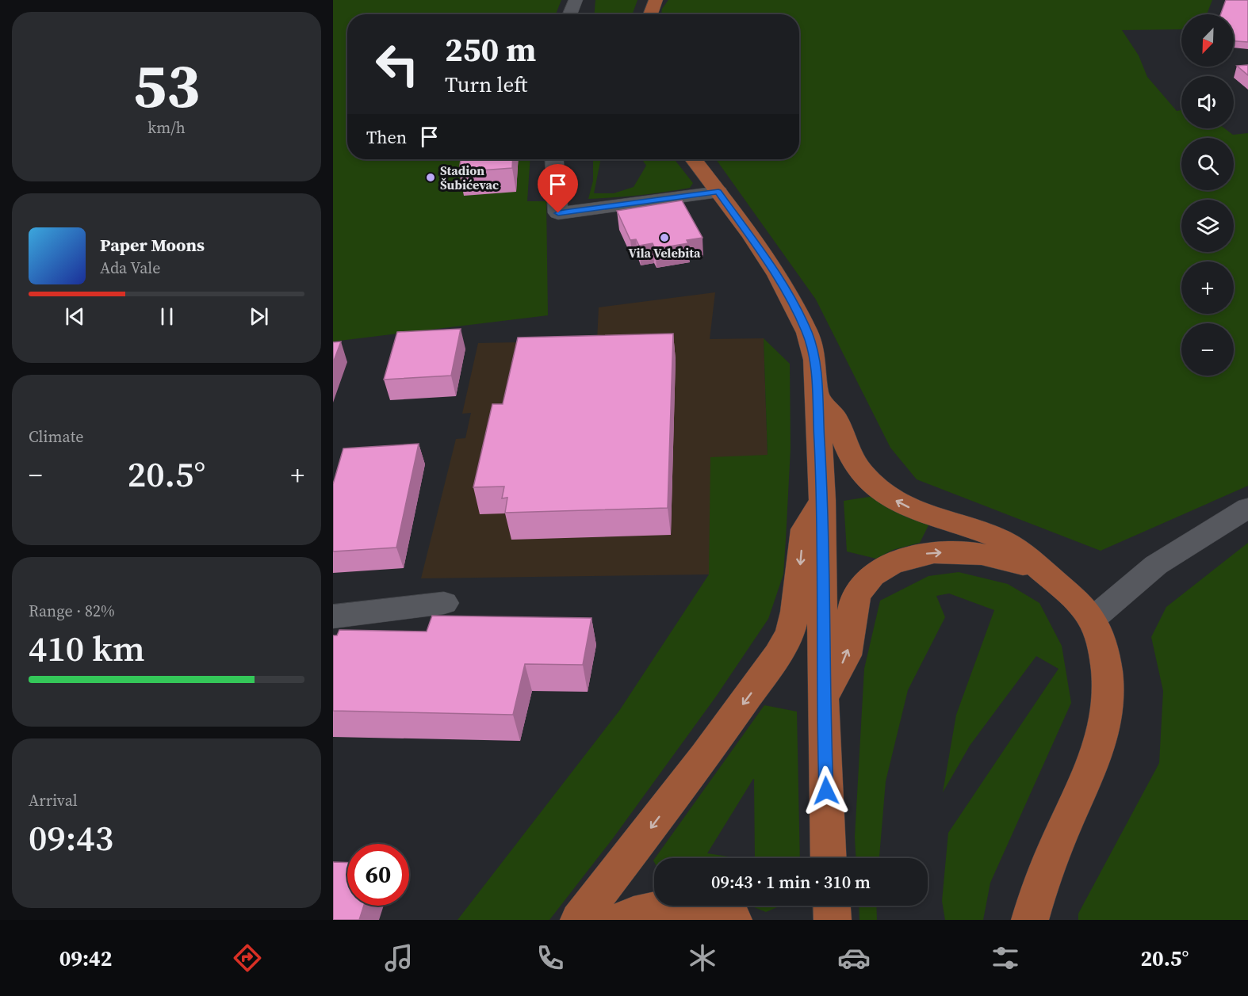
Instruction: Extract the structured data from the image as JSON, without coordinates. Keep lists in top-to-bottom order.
{
  "places": ["Stadion Šubićevac", "Vila Velebita"],
  "north": "bottom left",
  "page": {
    "tile": [
      ["53", "km/h"],
      "Climate",
      ["Range · 82%", "410 km"],
      ["Arrival", "09:43"]
    ],
    "map_buttons": ["+", "−"],
    "turn": ["250 m", "Turn left"],
    "then": "Then",
    "song": ["Paper Moons", "Ada Vale"],
    "heat": ["−", "20.5°", "+"],
    "limit": "60",
    "trip": "09:43 · 1 min · 310 m",
    "tabs": ["09:42", "20.5°"]
  }
}
